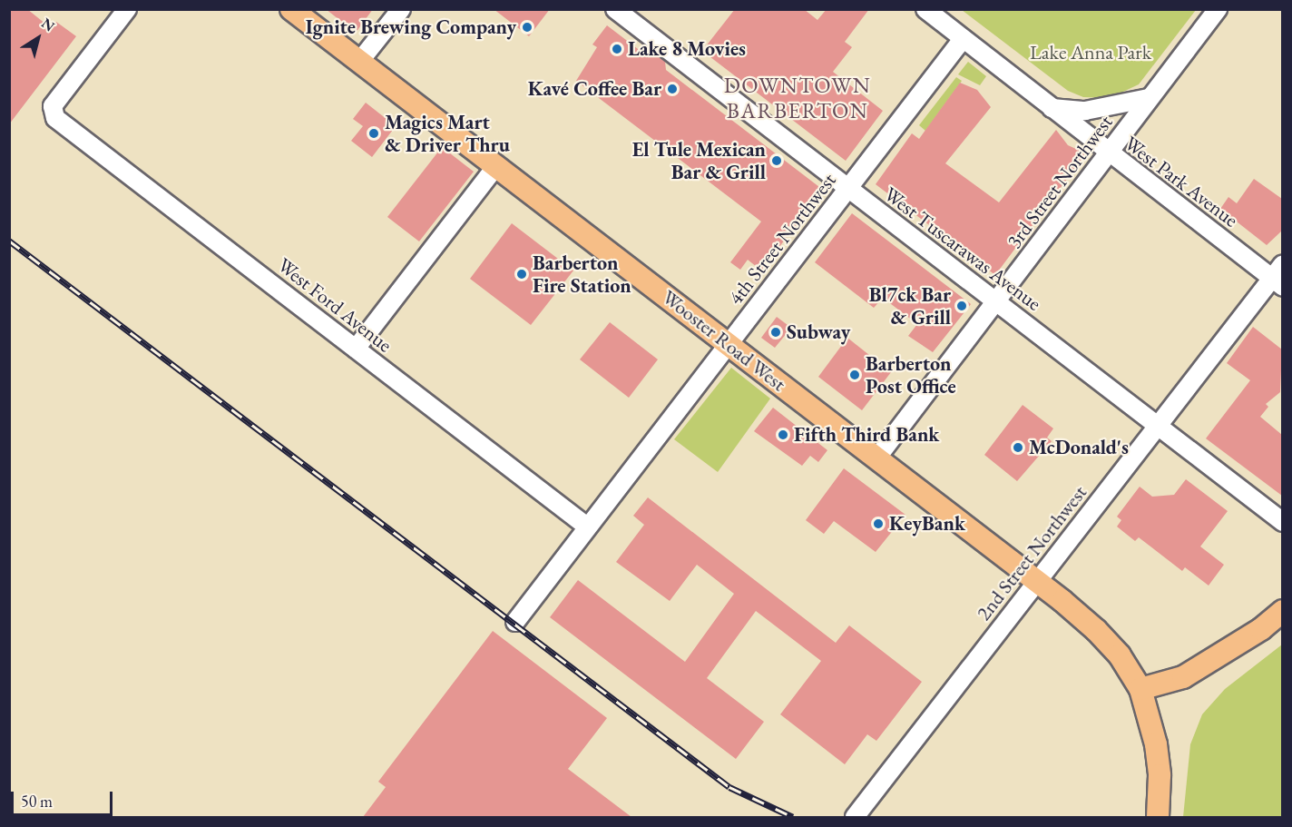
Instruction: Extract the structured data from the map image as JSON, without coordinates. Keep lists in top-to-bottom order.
{
  "streets": {
    "main road": ["Wooster Road West"],
    "street": [
      "3rd Street Northwest",
      "West Park Avenue",
      "4th Street Northwest",
      "West Tuscarawas Avenue",
      "West Ford Avenue",
      "2nd Street Northwest"
    ]
  },
  "crossings": [
    ["3rd Street Northwest", "West Park Avenue"],
    ["3rd Street Northwest", "West Tuscarawas Avenue"],
    ["3rd Street Northwest", "Wooster Road West"],
    ["West Park Avenue", "4th Street Northwest"],
    ["West Park Avenue", "2nd Street Northwest"],
    ["4th Street Northwest", "West Tuscarawas Avenue"],
    ["4th Street Northwest", "West Ford Avenue"],
    ["4th Street Northwest", "Wooster Road West"],
    ["West Tuscarawas Avenue", "2nd Street Northwest"],
    ["Wooster Road West", "2nd Street Northwest"]
  ],
  "districts": ["DOWNTOWN BARBERTON"],
  "parks": ["Lake Anna Park"],
  "places": [
    "Ignite Brewing Company",
    "Lake 8 Movies",
    "Kavé Coffee Bar",
    "Magics Mart & Driver Thru",
    "El Tule Mexican Bar & Grill",
    "Barberton Fire Station",
    "Bl7ck Bar & Grill",
    "Subway",
    "Barberton Post Office",
    "Fifth Third Bank",
    "McDonald's",
    "KeyBank"
  ],
  "scale_bar": "50 m",
  "north": "top right"
}
